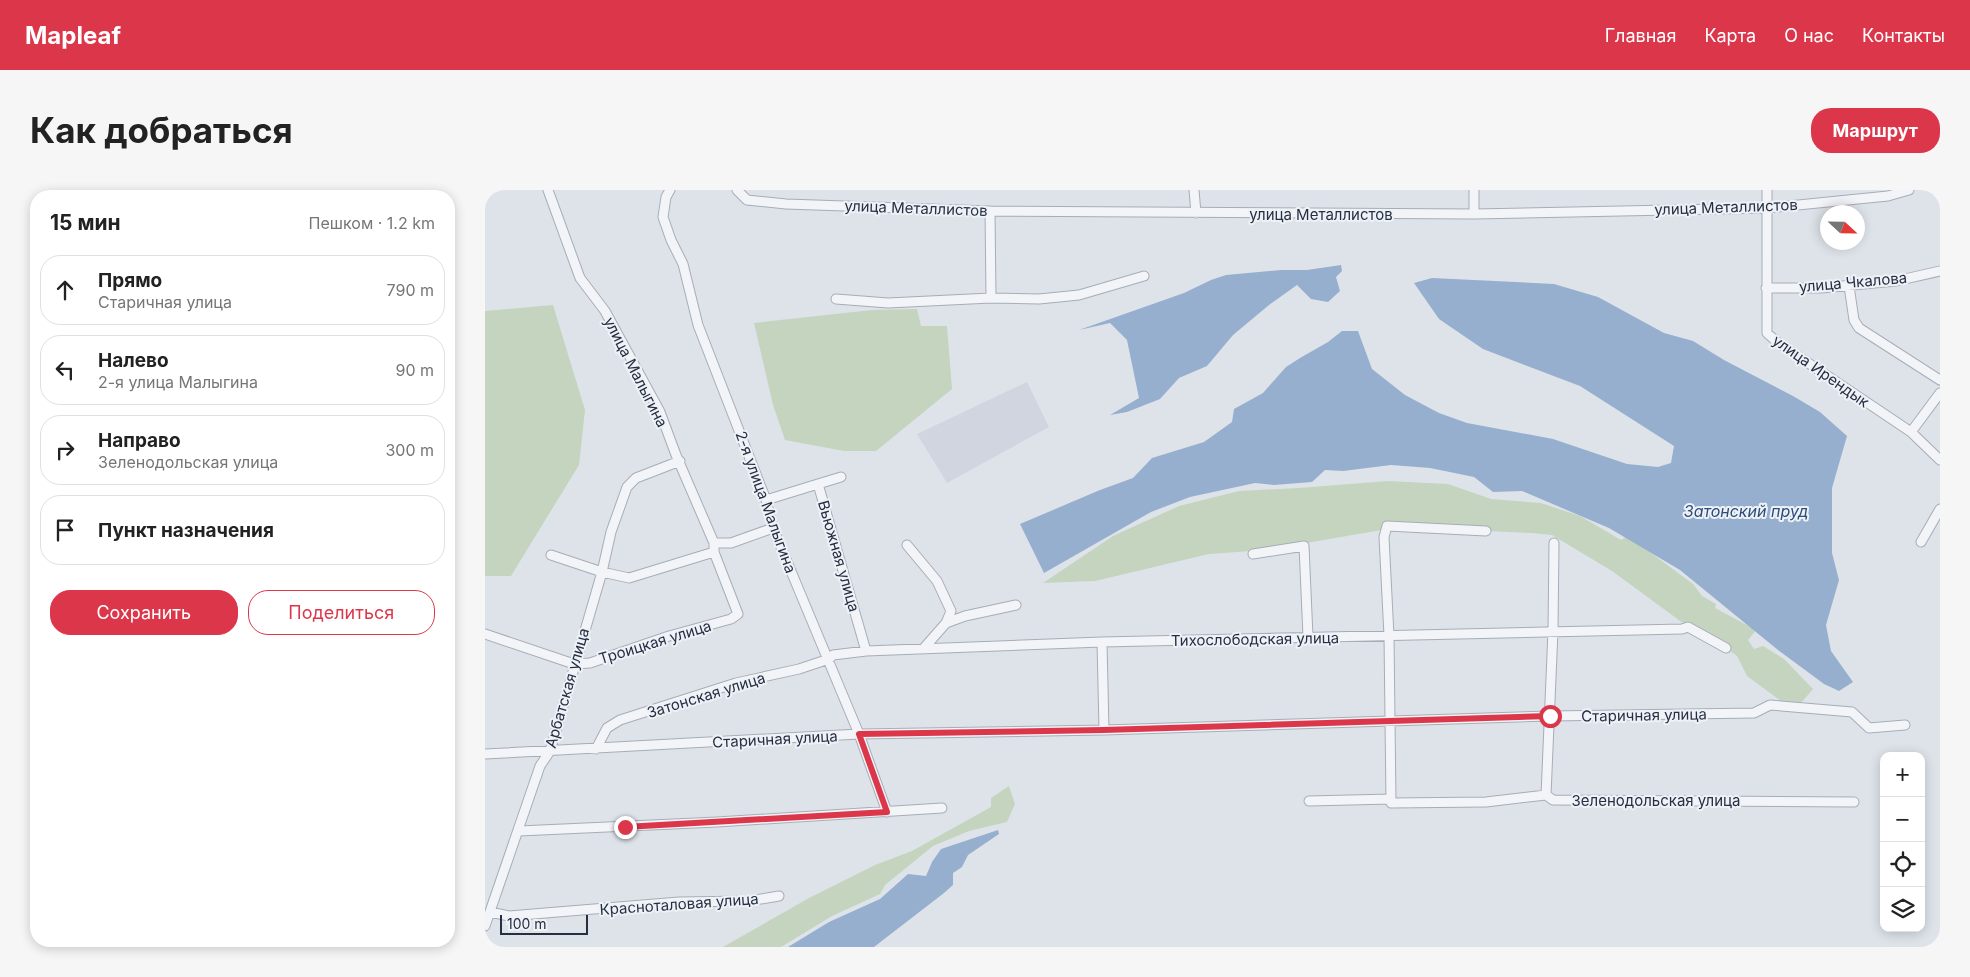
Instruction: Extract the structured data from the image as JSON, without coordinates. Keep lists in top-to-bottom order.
{
  "streets": {
    "street": [
      "улица Металлистов",
      "улица Чкалова",
      "улица Ирендык",
      "улица Малыгина",
      "2-я улица Малыгина",
      "Вьюжная улица",
      "Тихослободская улица",
      "Троицкая улица",
      "Арбатская улица",
      "Затонская улица",
      "Старичная улица",
      "Зеленодольская улица",
      "Красноталовая улица"
    ]
  },
  "crossings": [
    ["улица Металлистов", "улица Ирендык"],
    ["улица Чкалова", "улица Ирендык"],
    ["улица Малыгина", "Троицкая улица"],
    ["улица Малыгина", "Арбатская улица"],
    ["2-я улица Малыгина", "Вьюжная улица"],
    ["2-я улица Малыгина", "Тихослободская улица"],
    ["2-я улица Малыгина", "Затонская улица"],
    ["2-я улица Малыгина", "Старичная улица"],
    ["Вьюжная улица", "Тихослободская улица"],
    ["Тихослободская улица", "Затонская улица"],
    ["Троицкая улица", "Арбатская улица"],
    ["Арбатская улица", "Старичная улица"],
    ["Арбатская улица", "Красноталовая улица"],
    ["Затонская улица", "Старичная улица"]
  ],
  "water": ["Затонский пруд"],
  "scale_bar": "100 m",
  "north": "right",
  "page": {
    "header": "Mapleaf",
    "nav": [
      "Главная",
      "Карта",
      "О нас",
      "Контакты"
    ],
    "buttons": [
      "Маршрут",
      ["Сохранить", "Поделиться"]
    ],
    "title": "Как добраться",
    "heading": ["15 мин", "Пешком · 1.2 km"],
    "list": [
      ["Прямо", "Старичная улица", "790 m"],
      ["Налево", "2-я улица Малыгина", "90 m"],
      ["Направо", "Зеленодольская улица", "300 m"],
      "Пункт назначения"
    ],
    "map_buttons": ["+", "−"],
    "scale": "100 m"
  }
}
